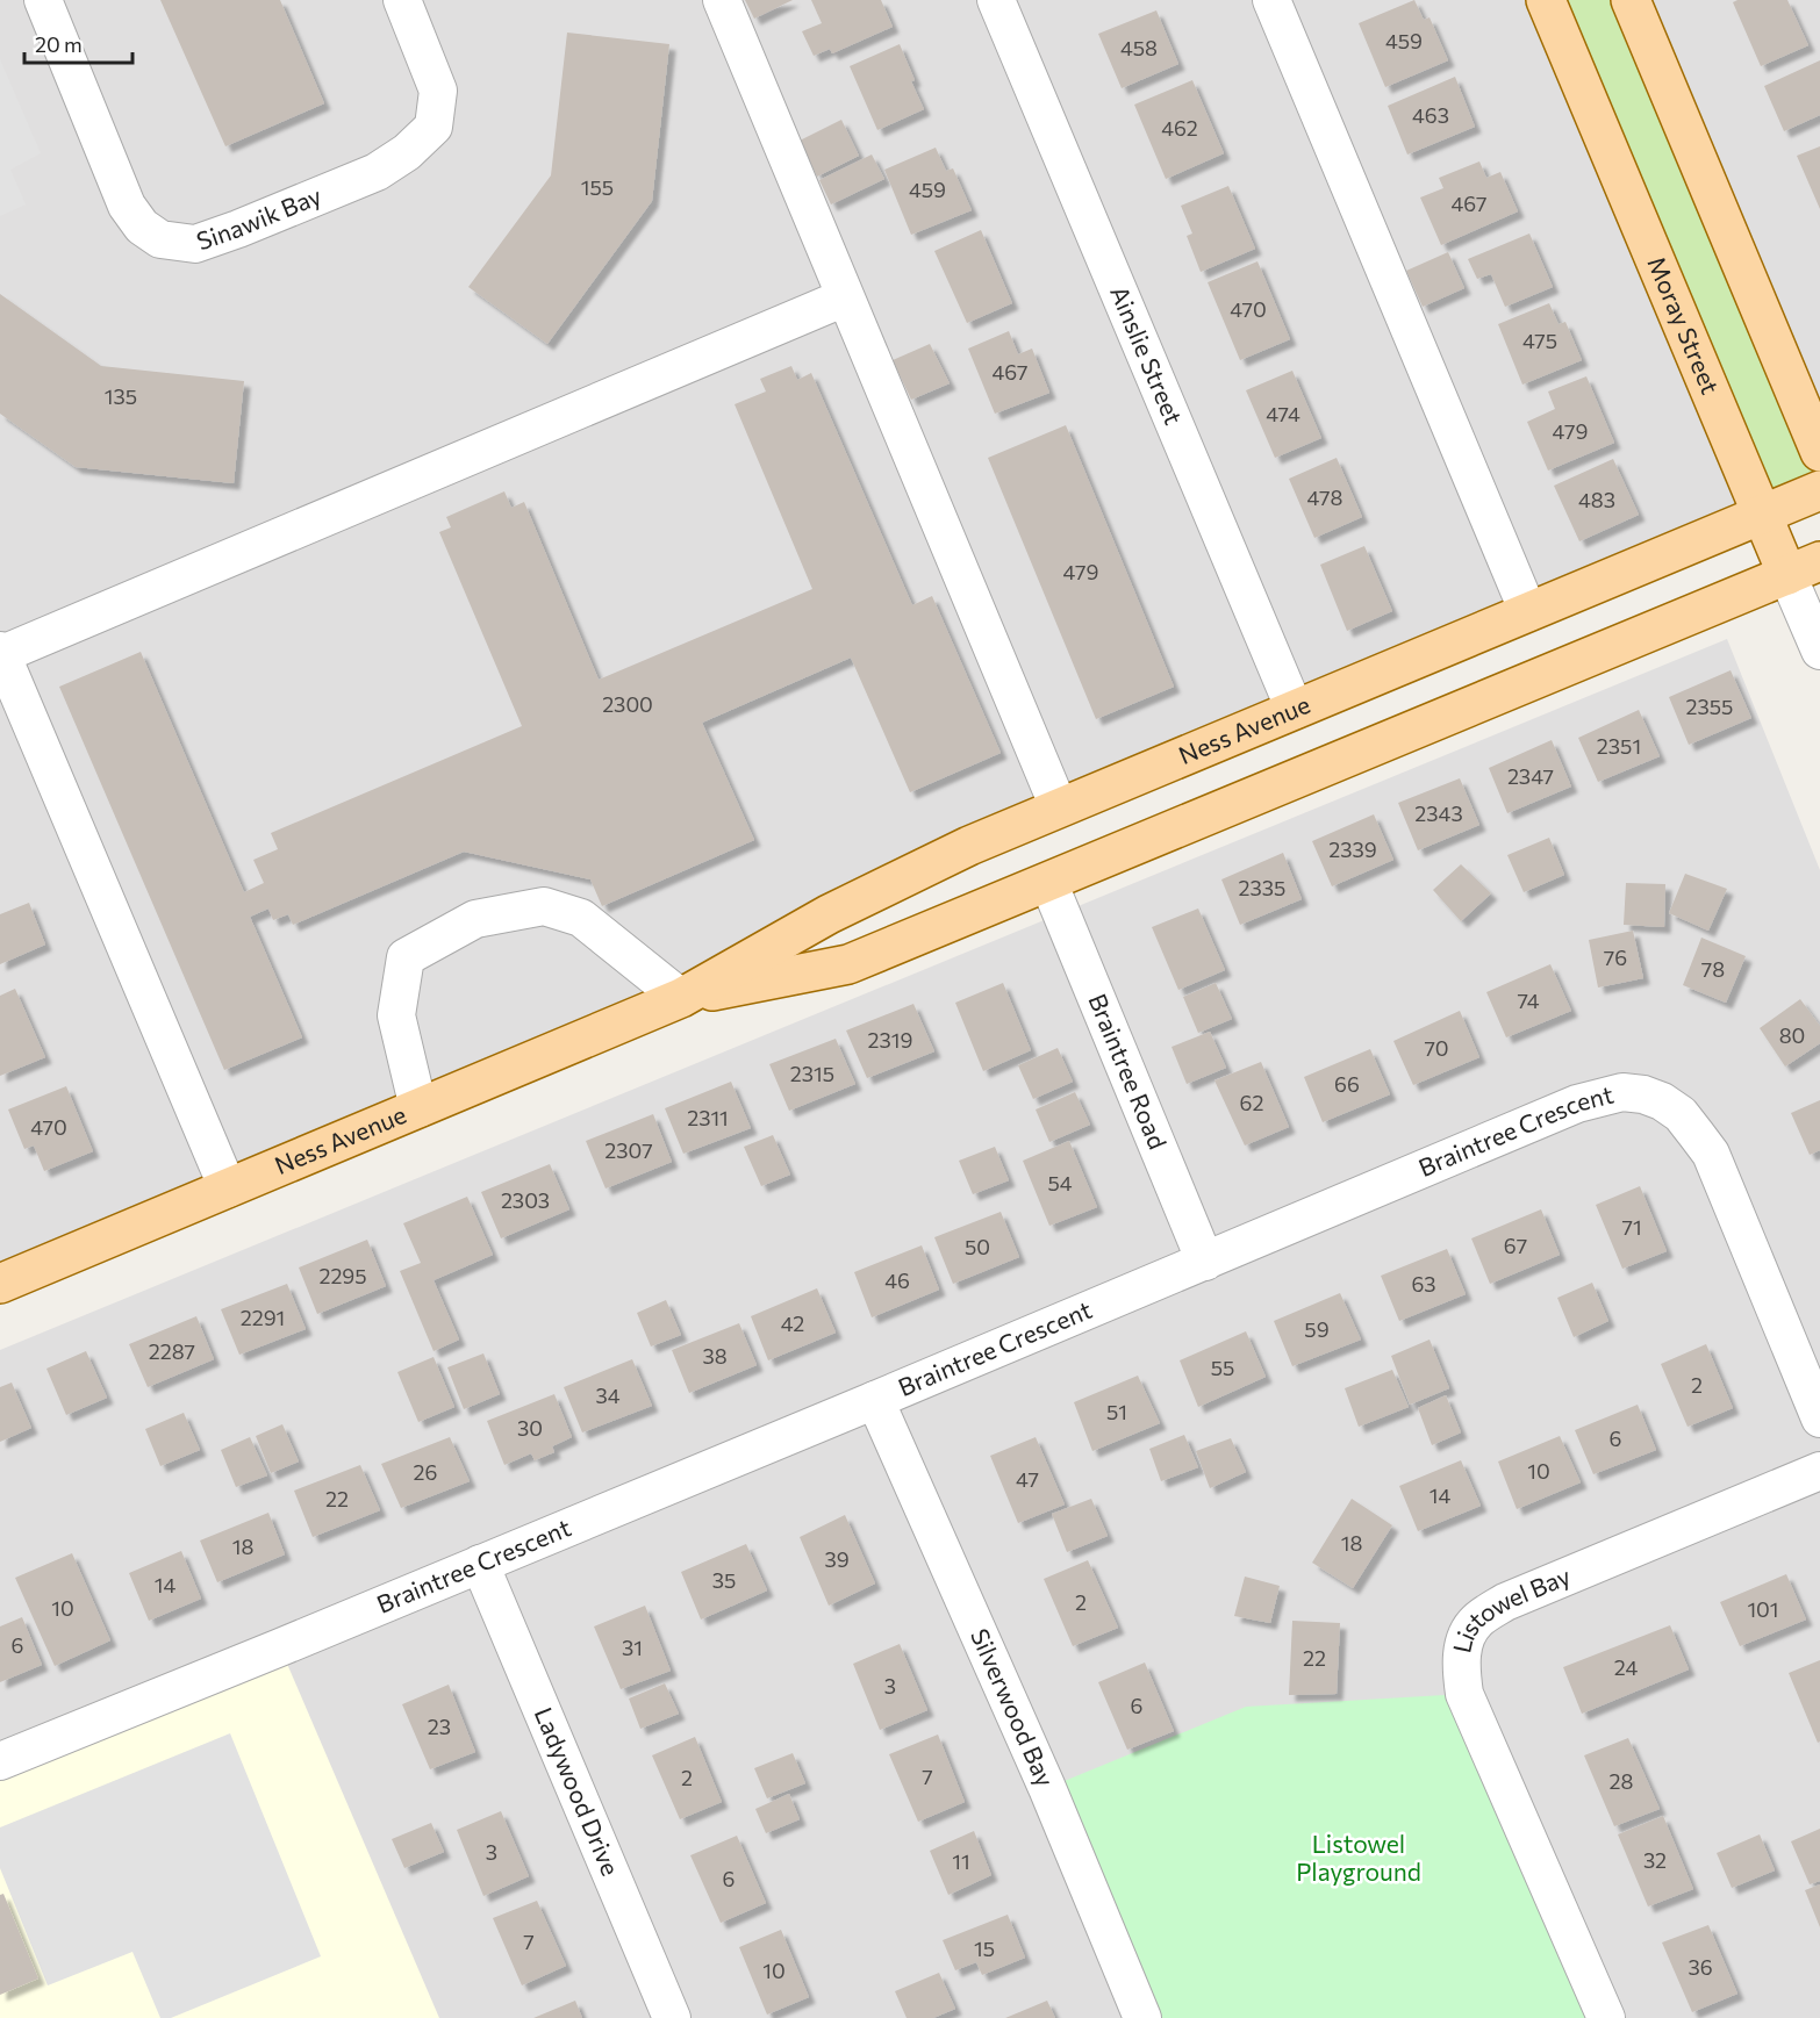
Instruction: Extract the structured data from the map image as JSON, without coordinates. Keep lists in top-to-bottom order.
{
  "streets": {
    "main road": ["Moray Street", "Ness Avenue"],
    "street": [
      "Sinawik Bay",
      "Ainslie Street",
      "Braintree Road",
      "Braintree Crescent",
      "Listowel Bay",
      "Silverwood Bay",
      "Ladywood Drive"
    ]
  },
  "crossings": [
    ["Moray Street", "Ness Avenue"],
    ["Ainslie Street", "Ness Avenue"],
    ["Ness Avenue", "Braintree Road"],
    ["Braintree Road", "Braintree Crescent"],
    ["Braintree Crescent", "Silverwood Bay"],
    ["Braintree Crescent", "Ladywood Drive"]
  ],
  "parks": ["Listowel Playground"],
  "house_numbers": [
    "459",
    "458",
    "463",
    "462",
    "155",
    "459",
    "467",
    "470",
    "475",
    "467",
    "135",
    "474",
    "479",
    "478",
    "483",
    "479",
    "2300",
    "2355",
    "2351",
    "2347",
    "2343",
    "2339",
    "2335",
    "76",
    "78",
    "74",
    "80",
    "2319",
    "70",
    "2315",
    "66",
    "62",
    "2311",
    "470",
    "2307",
    "54",
    "2303",
    "71",
    "67",
    "50",
    "2295",
    "46",
    "63",
    "2291",
    "42",
    "59",
    "2287",
    "38",
    "55",
    "2",
    "34",
    "51",
    "30",
    "6",
    "10",
    "26",
    "47",
    "14",
    "22",
    "18",
    "18",
    "39",
    "35",
    "14",
    "2",
    "10",
    "101",
    "6",
    "31",
    "22",
    "24",
    "3",
    "6",
    "23",
    "7",
    "2",
    "28",
    "3",
    "32",
    "11",
    "6",
    "7",
    "15",
    "36",
    "10"
  ],
  "scale_bar": "20 m"
}
